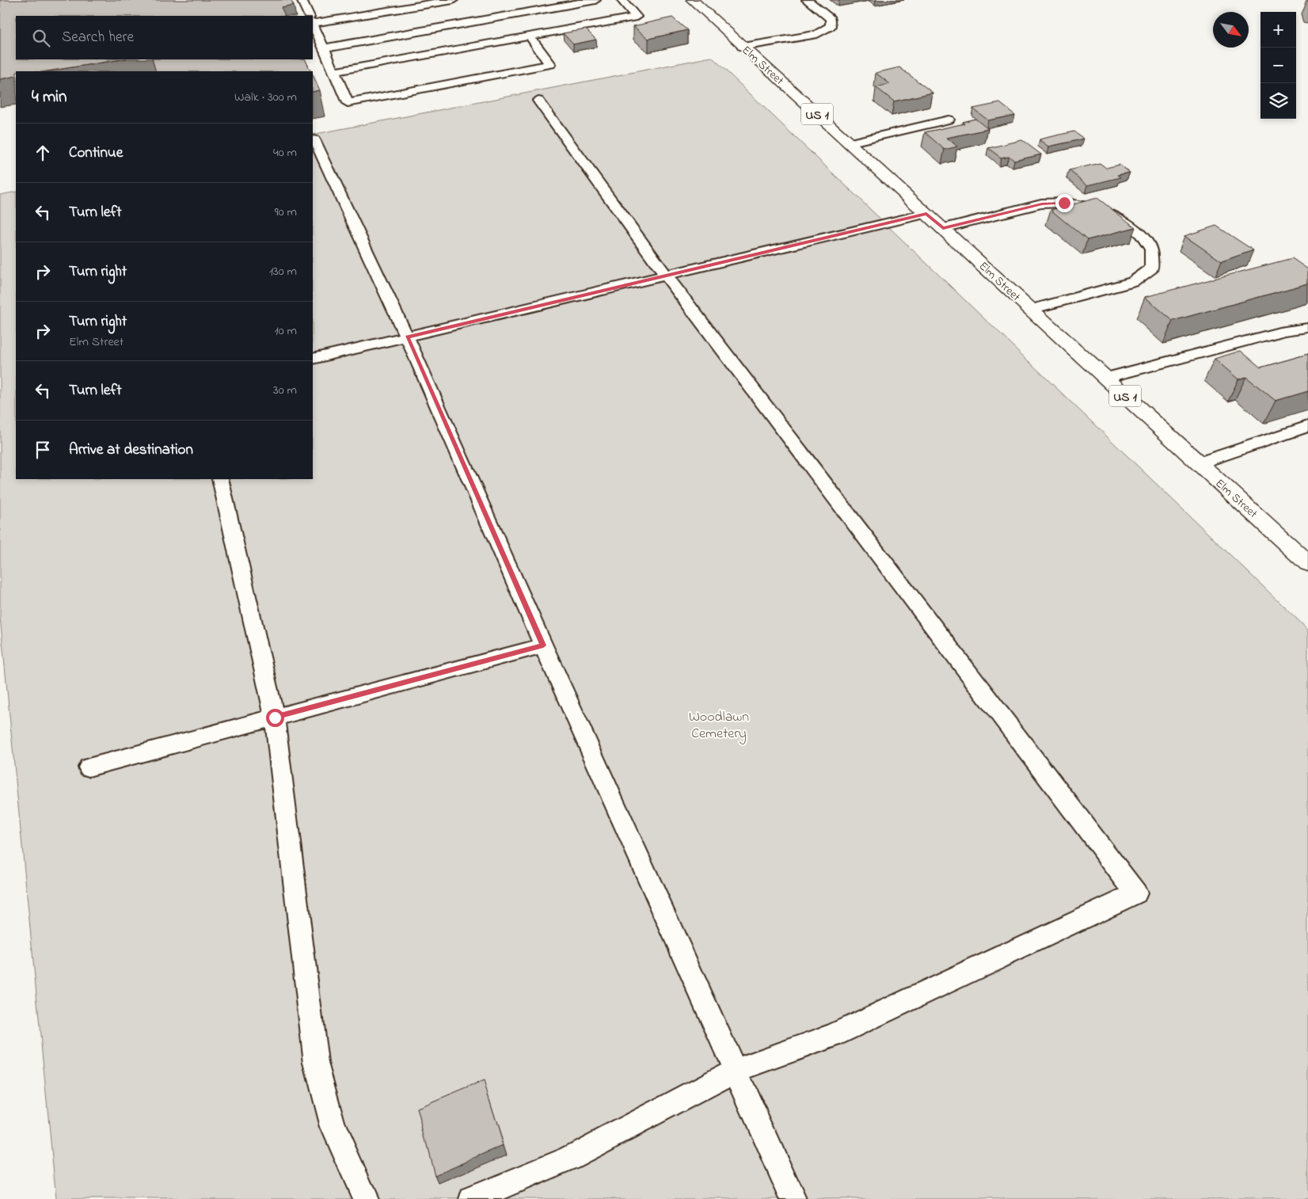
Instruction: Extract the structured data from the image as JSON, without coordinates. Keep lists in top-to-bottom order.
{
  "streets": {
    "main road": ["Elm Street", "US 1"]
  },
  "parks": ["Woodlawn Cemetery"],
  "north": "bottom right",
  "page": {
    "map_buttons": ["+", "−"],
    "search": "Search here",
    "heading": ["4 min", "Walk · 300 m"],
    "list": [
      ["Continue", "40 m"],
      ["Turn left", "90 m"],
      ["Turn right", "130 m"],
      ["Turn right", "Elm Street", "10 m"],
      ["Turn left", "30 m"],
      "Arrive at destination"
    ]
  }
}
